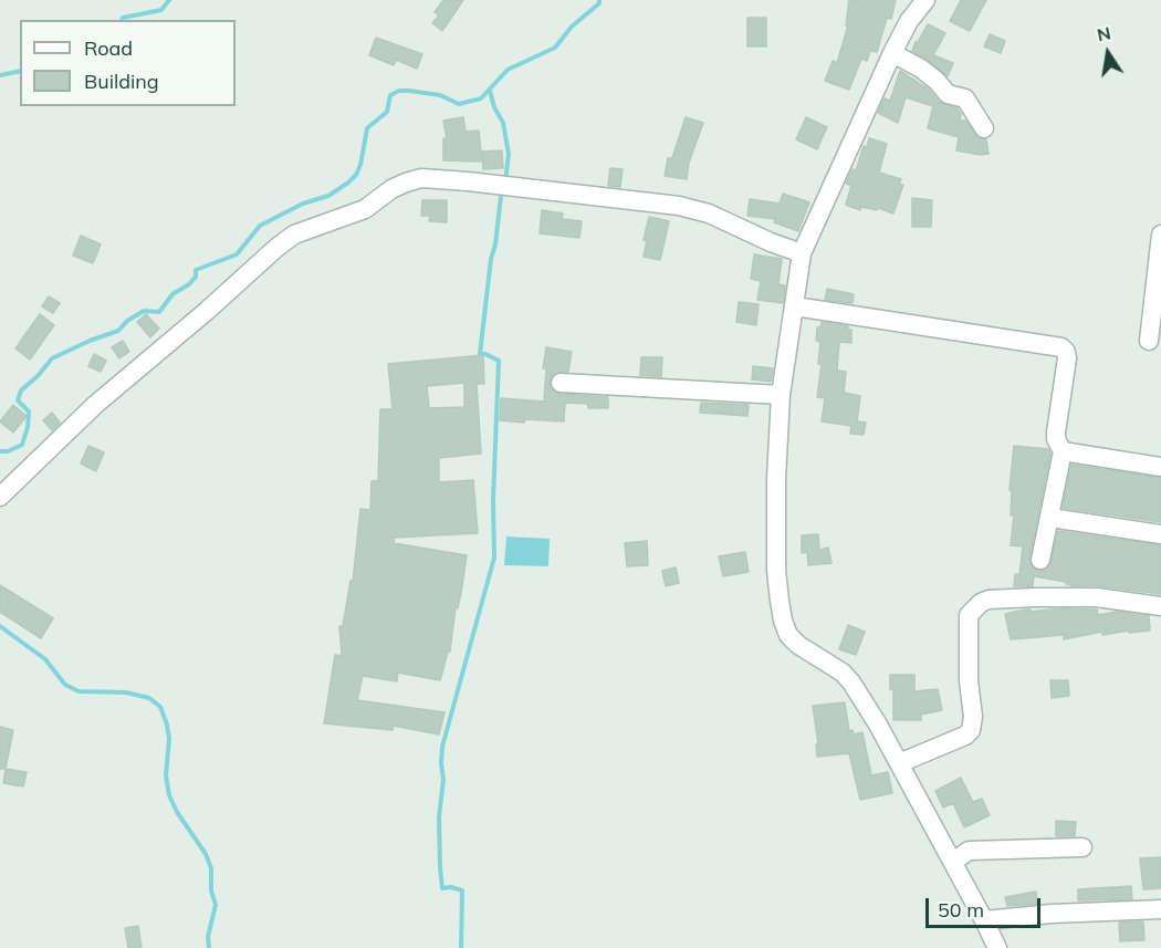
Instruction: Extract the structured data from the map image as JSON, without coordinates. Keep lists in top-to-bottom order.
{
  "legend": ["Road", "Building"],
  "scale_bar": "50 m",
  "north": "top"
}
